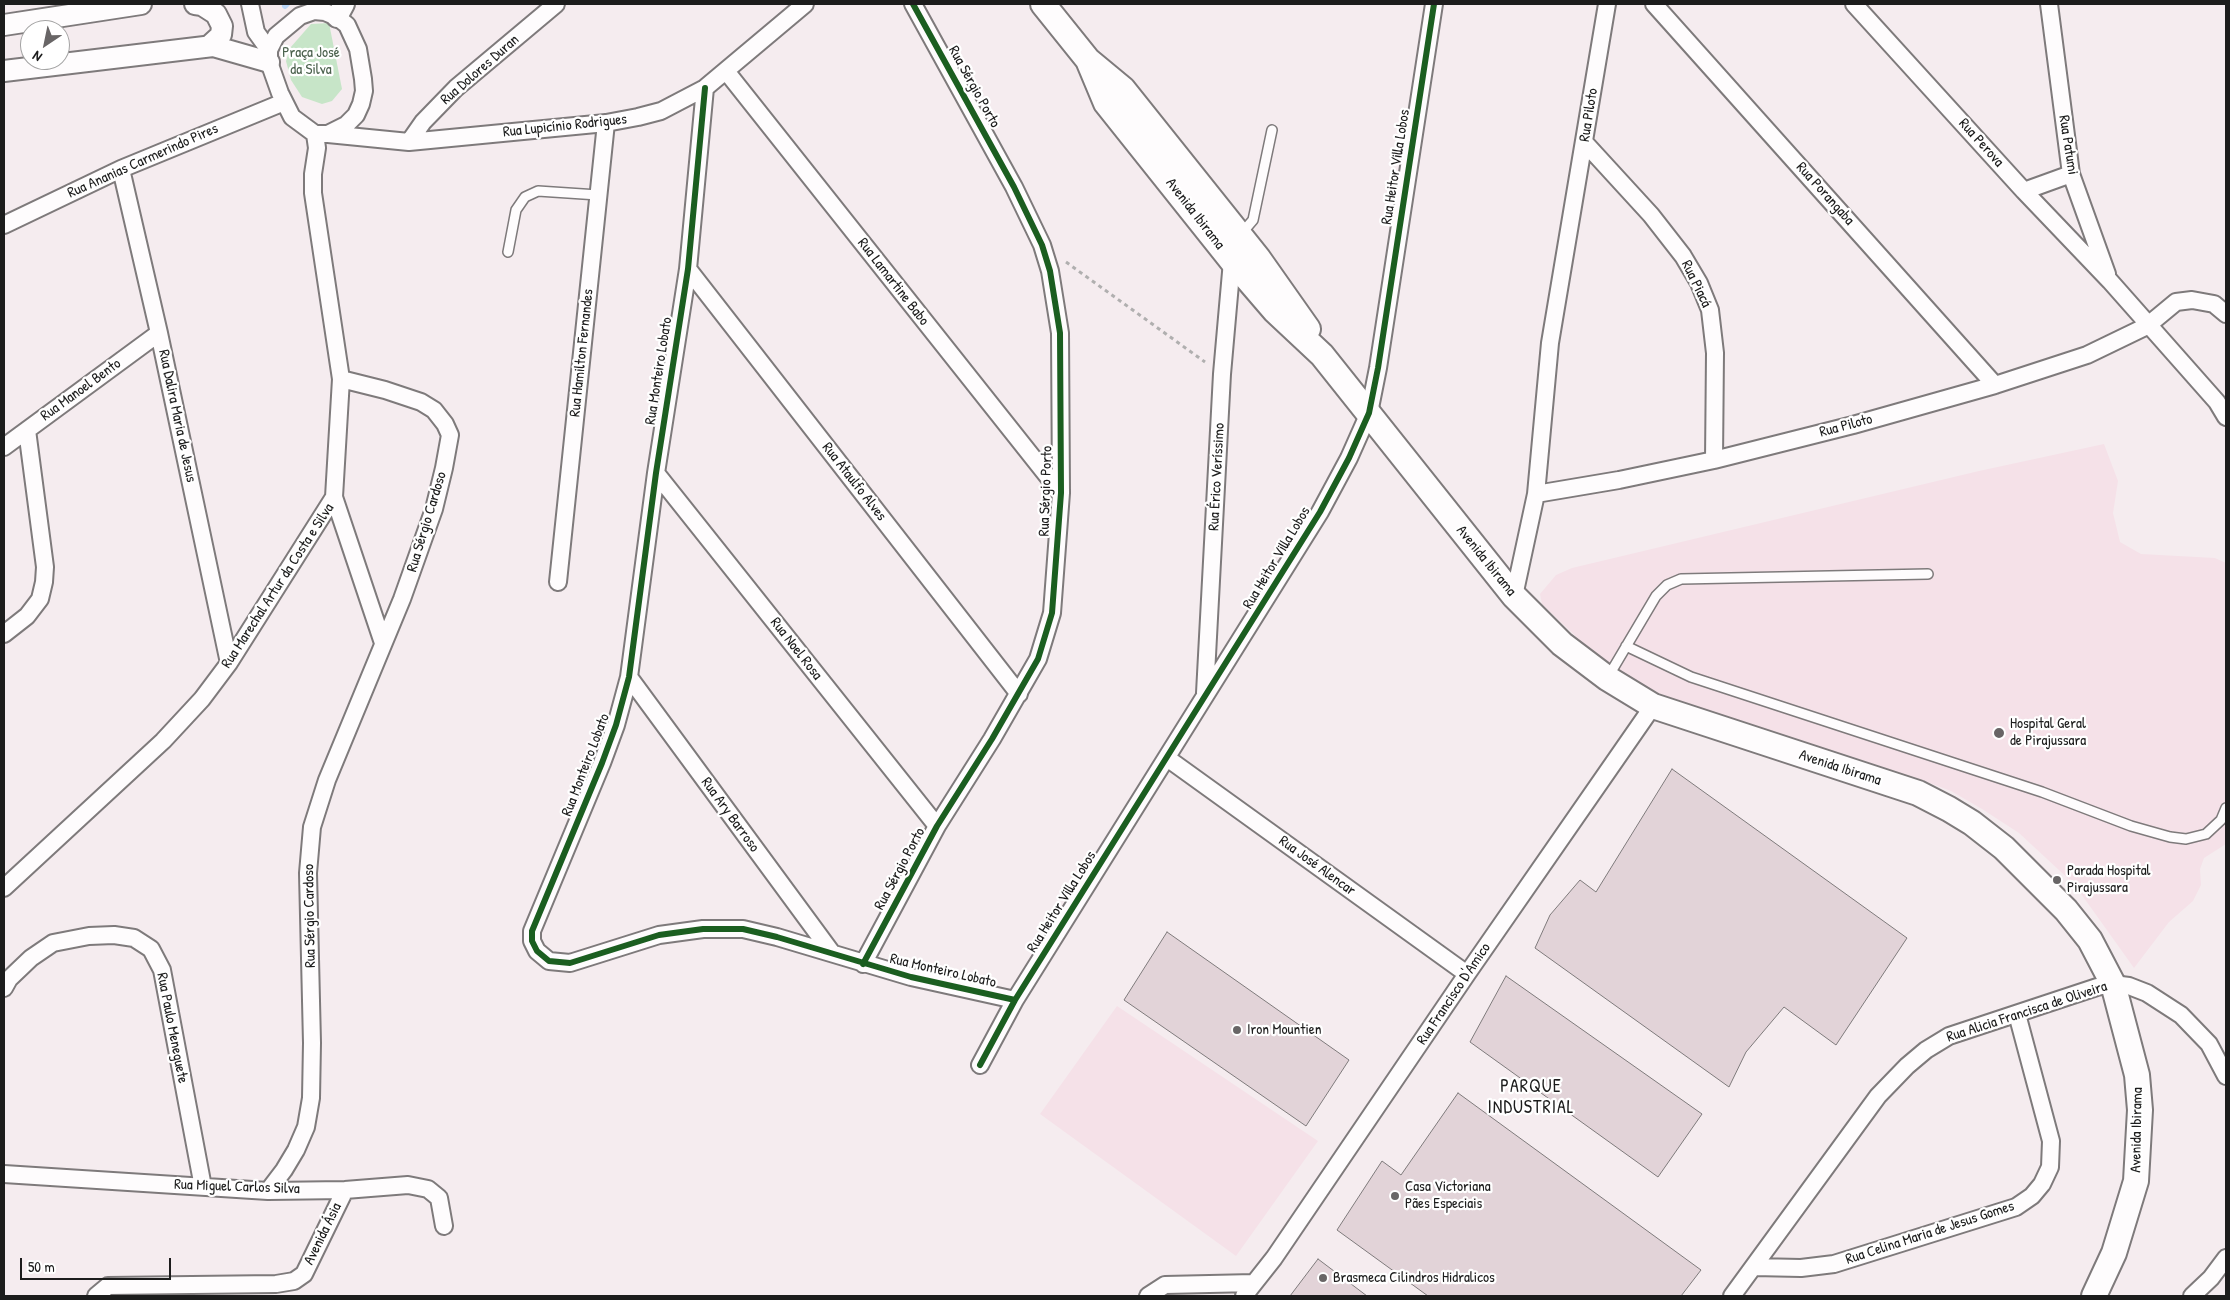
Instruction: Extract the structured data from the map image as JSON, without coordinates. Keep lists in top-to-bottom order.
{
  "streets": {
    "main road": ["Avenida Ibirama"],
    "street": [
      "Rua Dolores Duran",
      "Rua Sérgio Porto",
      "Rua Piloto",
      "Rua Lupicínio Rodrigues",
      "Rua Perova",
      "Rua Patumi",
      "Rua Ananias Carmerindo Pires",
      "Rua Heitor Villa Lobos",
      "Rua Porangaba",
      "Rua Lamartine Babo",
      "Rua Piacá",
      "Rua Hamilton Fernandes",
      "Rua Monteiro Lobato",
      "Rua Manoel Bento",
      "Rua Dalira Maria de Jesus",
      "Rua Érico Veríssimo",
      "Rua Ataulfo Alves",
      "Rua Sérgio Cardoso",
      "Rua Marechal Artur da Costa e Silva",
      "Rua Noel Rosa",
      "Rua Ary Barroso",
      "Rua José Alencar",
      "Rua Francisco D'Amico",
      "Rua Alicia Francisca de Oliveira",
      "Rua Paulo Meneguete",
      "Rua Miguel Carlos Silva",
      "Rua Celina Maria de Jesus Gomes",
      "Avenida Ásia"
    ]
  },
  "crossings": [
    ["Rua Dolores Duran", "Rua Lupicínio Rodrigues"],
    ["Rua Sérgio Porto", "Rua Lamartine Babo"],
    ["Rua Sérgio Porto", "Rua Monteiro Lobato"],
    ["Rua Sérgio Porto", "Rua Ataulfo Alves"],
    ["Rua Sérgio Porto", "Rua Noel Rosa"],
    ["Rua Piloto", "Rua Perova"],
    ["Rua Piloto", "Rua Porangaba"],
    ["Rua Piloto", "Avenida Ibirama"],
    ["Rua Piloto", "Rua Piacá"],
    ["Rua Lupicínio Rodrigues", "Rua Ananias Carmerindo Pires"],
    ["Rua Lupicínio Rodrigues", "Rua Lamartine Babo"],
    ["Rua Lupicínio Rodrigues", "Rua Hamilton Fernandes"],
    ["Rua Lupicínio Rodrigues", "Rua Monteiro Lobato"],
    ["Rua Lupicínio Rodrigues", "Rua Marechal Artur da Costa e Silva"],
    ["Rua Perova", "Rua Patumi"],
    ["Rua Ananias Carmerindo Pires", "Rua Dalira Maria de Jesus"],
    ["Rua Ananias Carmerindo Pires", "Rua Marechal Artur da Costa e Silva"],
    ["Rua Heitor Villa Lobos", "Avenida Ibirama"],
    ["Rua Heitor Villa Lobos", "Rua Monteiro Lobato"],
    ["Rua Heitor Villa Lobos", "Rua Érico Veríssimo"],
    ["Rua Heitor Villa Lobos", "Rua José Alencar"],
    ["Avenida Ibirama", "Rua Érico Veríssimo"],
    ["Avenida Ibirama", "Rua Francisco D'Amico"],
    ["Avenida Ibirama", "Rua Alicia Francisca de Oliveira"],
    ["Rua Monteiro Lobato", "Rua Ataulfo Alves"],
    ["Rua Monteiro Lobato", "Rua Noel Rosa"],
    ["Rua Monteiro Lobato", "Rua Ary Barroso"],
    ["Rua Manoel Bento", "Rua Dalira Maria de Jesus"],
    ["Rua Dalira Maria de Jesus", "Rua Marechal Artur da Costa e Silva"],
    ["Rua Sérgio Cardoso", "Rua Marechal Artur da Costa e Silva"],
    ["Rua Sérgio Cardoso", "Rua Miguel Carlos Silva"],
    ["Rua José Alencar", "Rua Francisco D'Amico"],
    ["Rua Alicia Francisca de Oliveira", "Rua Celina Maria de Jesus Gomes"],
    ["Rua Paulo Meneguete", "Rua Miguel Carlos Silva"],
    ["Rua Miguel Carlos Silva", "Avenida Ásia"]
  ],
  "districts": ["PARQUE INDUSTRIAL"],
  "parks": ["Praça José da Silva"],
  "places": [
    "Hospital Geral de Pirajussara",
    "Parada Hospital Pirajussara",
    "Iron Mountien",
    "Casa Victoriana Pães Especiais",
    "Brasmeca Cilindros Hidralicos"
  ],
  "scale_bar": "50 m",
  "north": "bottom left"
}
